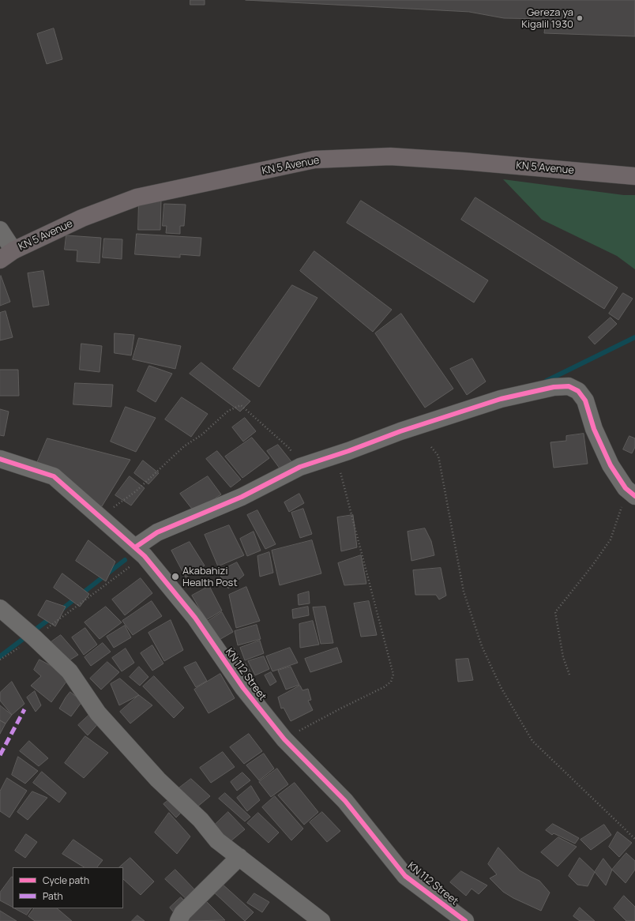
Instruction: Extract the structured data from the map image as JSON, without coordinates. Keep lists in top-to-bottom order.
{
  "streets": {
    "main road": ["KN 5 Avenue"],
    "street": ["KN 112 Street"]
  },
  "places": ["Gereza ya KigaliI 1930", "Akabahizi Health Post"],
  "legend": ["Cycle path", "Path"]
}
